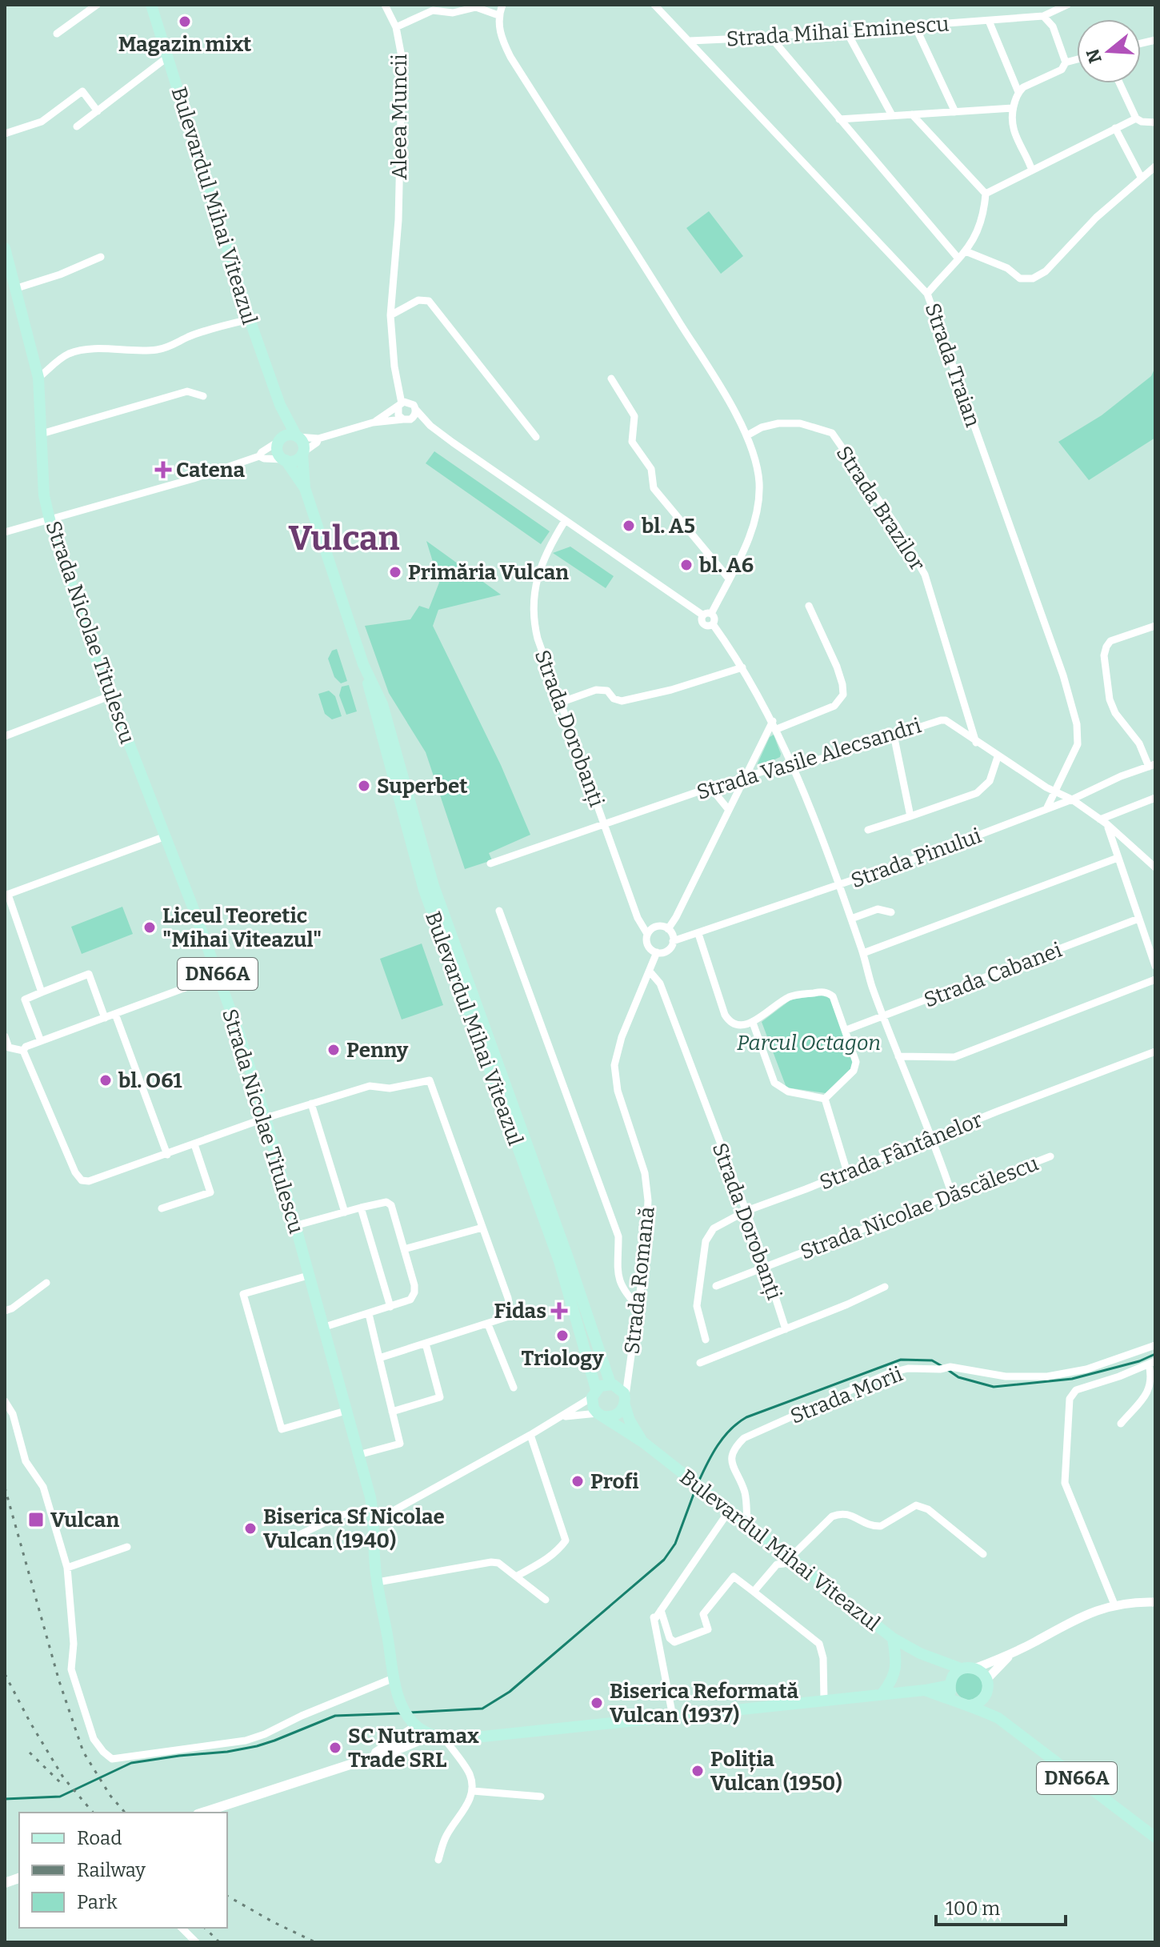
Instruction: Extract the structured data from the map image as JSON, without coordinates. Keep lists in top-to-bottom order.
{
  "streets": {
    "main road": ["Bulevardul Mihai Viteazul", "Strada Nicolae Titulescu", "DN66A"],
    "street": [
      "Strada Mihai Eminescu",
      "Aleea Muncii",
      "Strada Traian",
      "Strada Brazilor",
      "Strada Dorobanți",
      "Strada Vasile Alecsandri",
      "Strada Pinului",
      "Strada Cabanei",
      "Strada Fântânelor",
      "Strada Nicolae Dăscălescu",
      "Strada Romană",
      "Strada Morii"
    ]
  },
  "crossings": [
    ["Strada Mihai Eminescu", "Strada Traian"],
    ["Bulevardul Mihai Viteazul", "DN66A"],
    ["Bulevardul Mihai Viteazul", "Strada Romană"],
    ["Bulevardul Mihai Viteazul", "Strada Morii"],
    ["Strada Traian", "Strada Vasile Alecsandri"],
    ["Strada Traian", "Strada Pinului"],
    ["Strada Brazilor", "Strada Vasile Alecsandri"],
    ["Strada Dorobanți", "Strada Vasile Alecsandri"],
    ["Strada Dorobanți", "Strada Pinului"],
    ["Strada Dorobanți", "Strada Fântânelor"],
    ["Strada Dorobanți", "Strada Nicolae Dăscălescu"],
    ["Strada Dorobanți", "Strada Romană"],
    ["Strada Vasile Alecsandri", "Strada Pinului"],
    ["Strada Pinului", "Strada Romană"]
  ],
  "districts": ["Vulcan"],
  "parks": ["Parcul Octagon"],
  "places": {
    "other": [
      "Magazin mixt",
      "bl. A5",
      "bl. A6",
      "Primăria Vulcan",
      "Superbet",
      "Liceul Teoretic \"Mihai Viteazul\"",
      "Penny",
      "bl. O61",
      "Triology",
      "Profi",
      "Biserica Sf Nicolae Vulcan (1940)",
      "Biserica Reformată Vulcan (1937)",
      "SC Nutramax Trade SRL",
      "Poliția Vulcan (1950)"
    ],
    "health": ["Catena", "Fidas"],
    "transit": ["Vulcan"]
  },
  "legend": ["Road", "Railway", "Park"],
  "scale_bar": "100 m",
  "north": "left"
}
